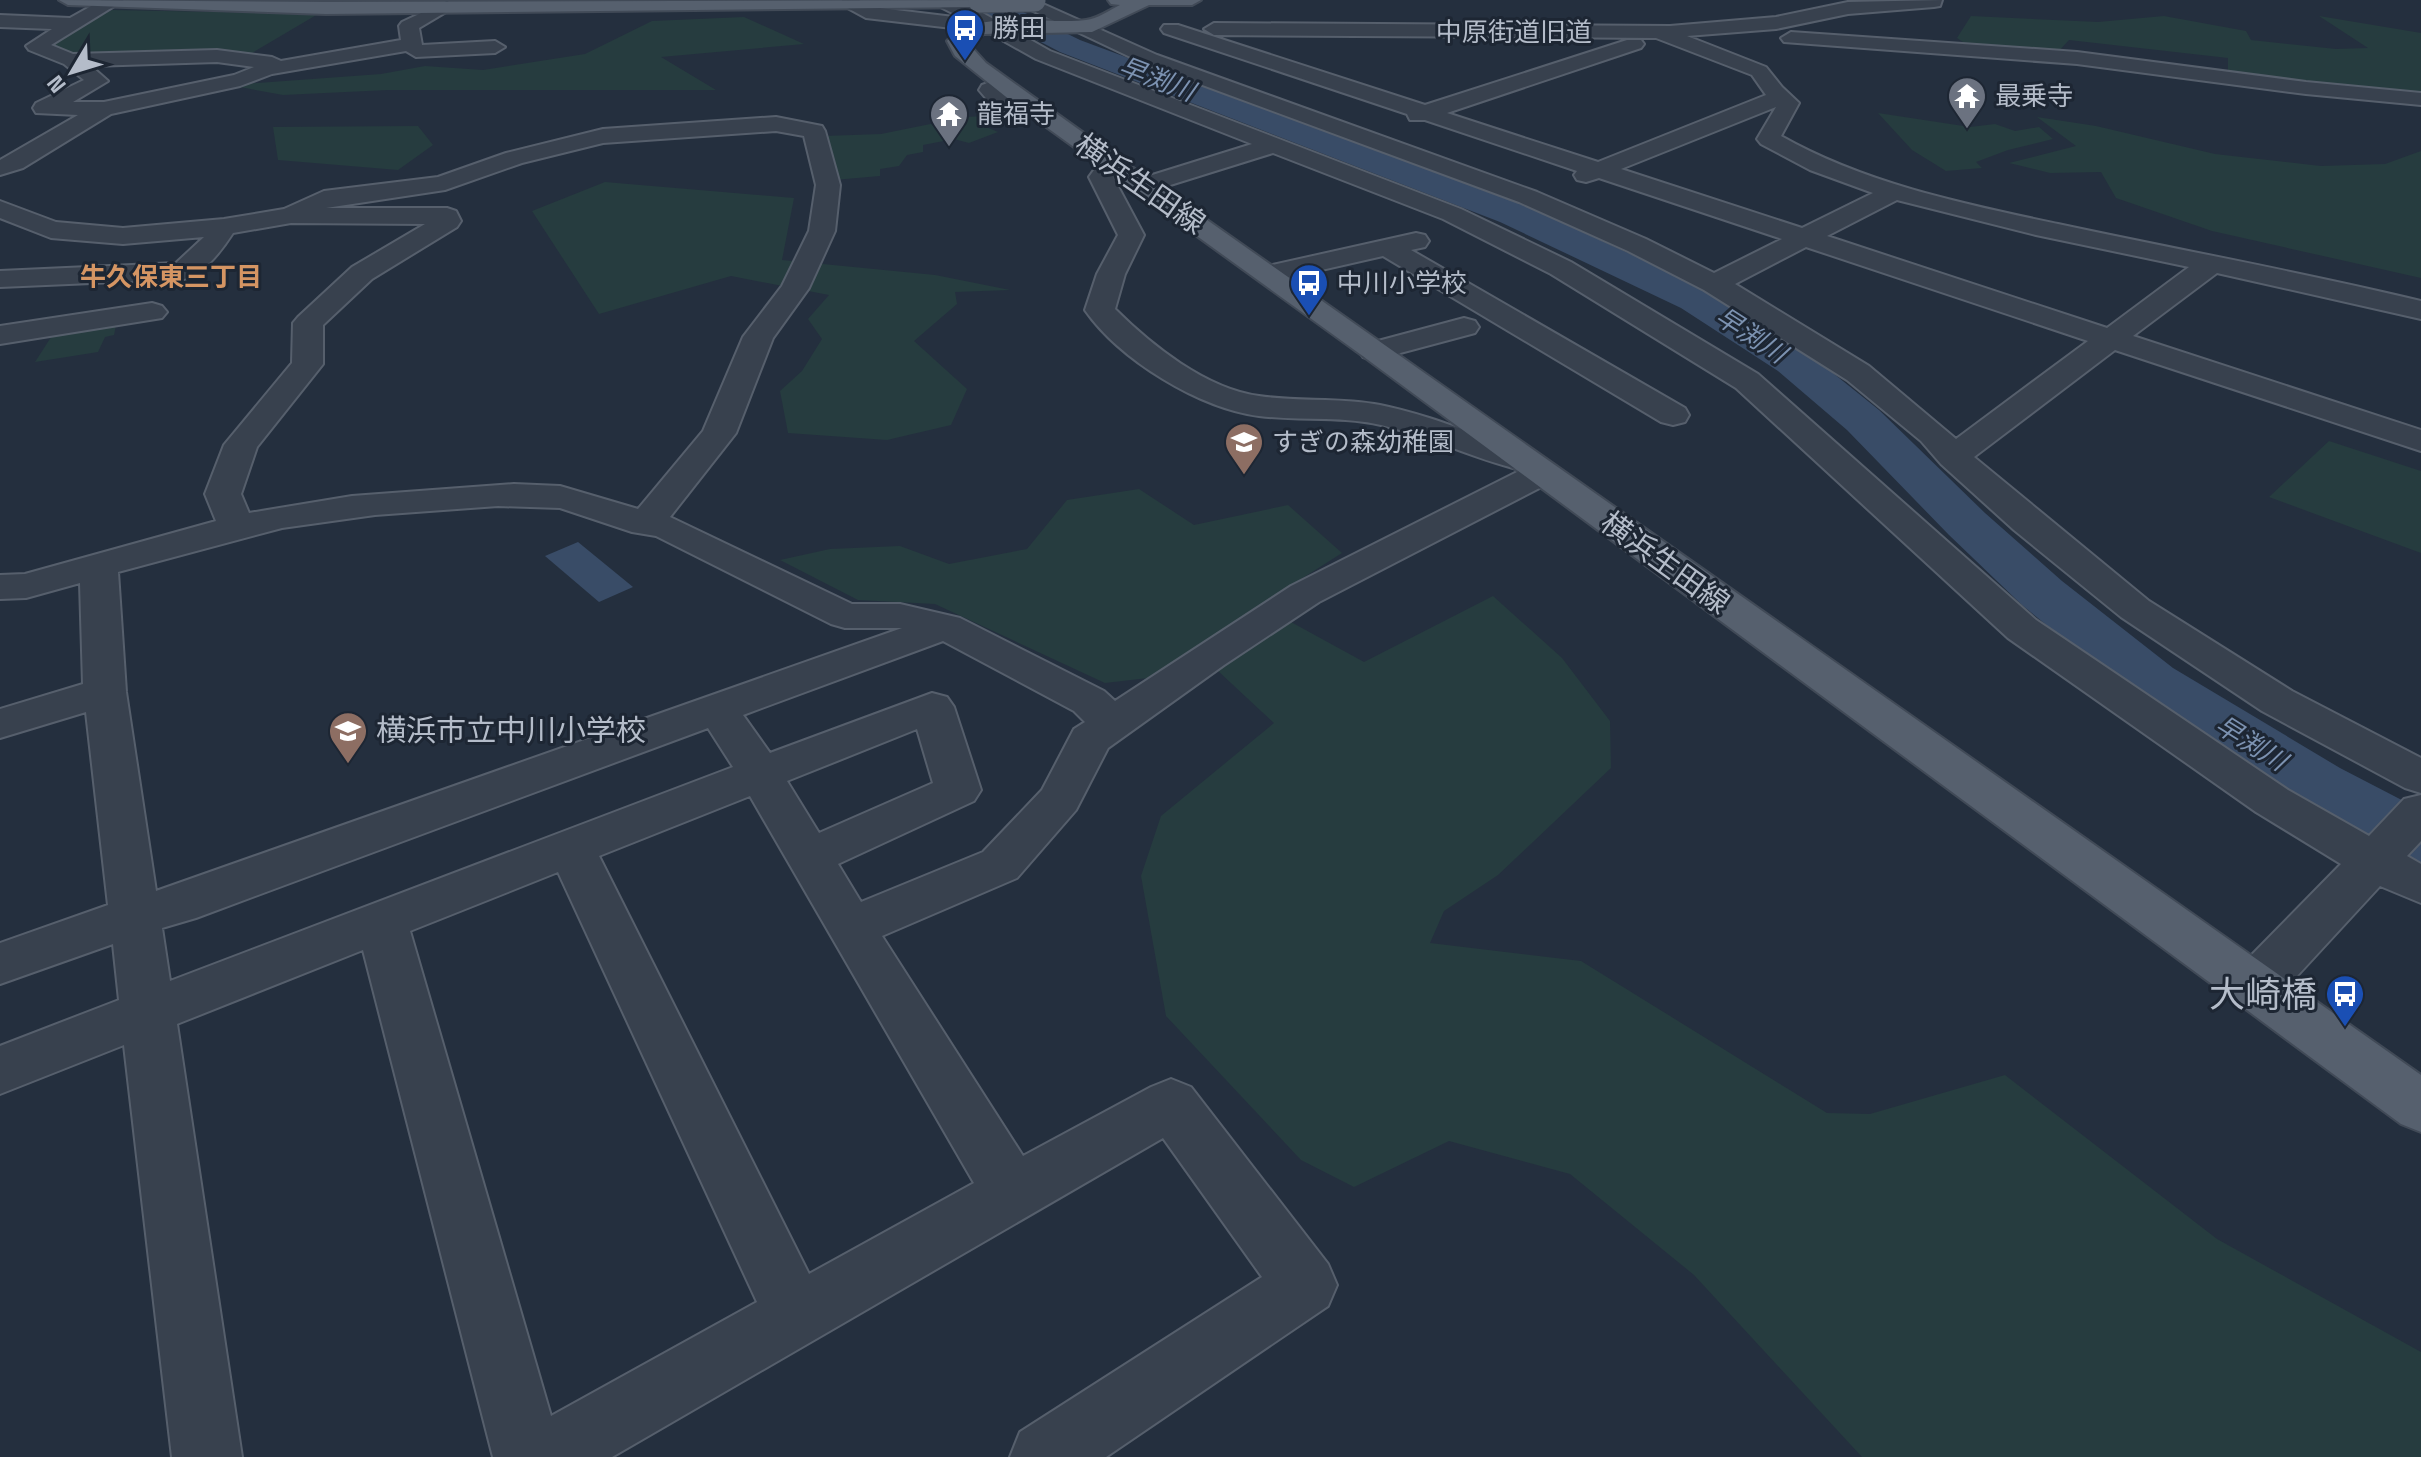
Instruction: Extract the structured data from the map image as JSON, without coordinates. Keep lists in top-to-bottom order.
{
  "streets": {
    "main road": ["横浜生田線"],
    "street": ["中原街道旧道"]
  },
  "districts": ["牛久保東三丁目"],
  "water": ["早渕川"],
  "places": {
    "bus stop": ["勝田", "中川小学校", "大崎橋"],
    "temple": ["最乗寺", "龍福寺"],
    "school or university": ["すぎの森幼稚園", "横浜市立中川小学校"]
  },
  "north": "bottom left"
}
